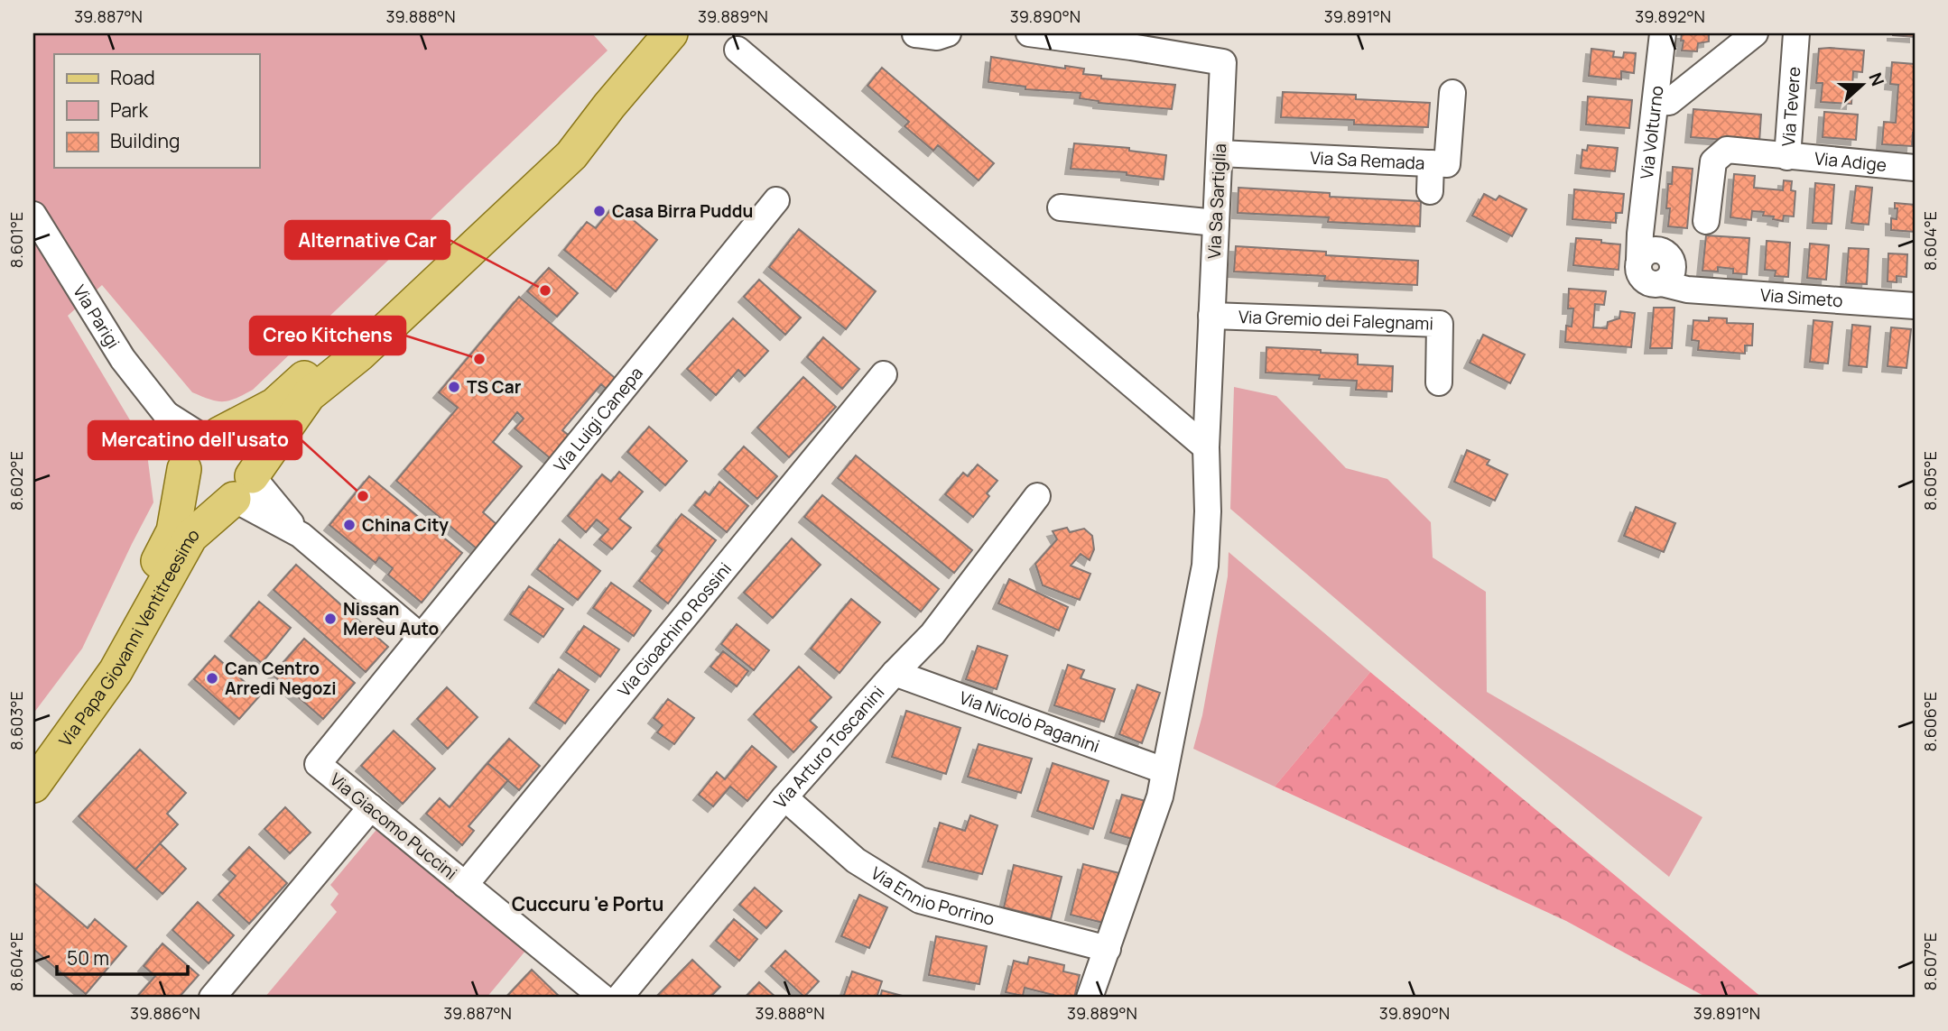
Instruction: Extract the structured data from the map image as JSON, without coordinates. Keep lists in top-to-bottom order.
{
  "streets": {
    "main road": ["Via Papa Giovanni Ventitreesimo"],
    "street": [
      "Via Tevere",
      "Via Volturno",
      "Via Sa Remada",
      "Via Adige",
      "Via Sa Sartiglia",
      "Via Simeto",
      "Via Parigi",
      "Via Gremio dei Falegnami",
      "Via Luigi Canepa",
      "Via Gioachino Rossini",
      "Via Nicolò Paganini",
      "Via Arturo Toscanini",
      "Via Giacomo Puccini",
      "Via Ennio Porrino"
    ]
  },
  "crossings": [
    ["Via Tevere", "Via Adige"],
    ["Via Volturno", "Via Simeto"],
    ["Via Sa Remada", "Via Sa Sartiglia"],
    ["Via Sa Sartiglia", "Via Gremio dei Falegnami"],
    ["Via Sa Sartiglia", "Via Nicolò Paganini"],
    ["Via Sa Sartiglia", "Via Ennio Porrino"],
    ["Via Parigi", "Via Papa Giovanni Ventitreesimo"],
    ["Via Luigi Canepa", "Via Giacomo Puccini"],
    ["Via Gioachino Rossini", "Via Giacomo Puccini"],
    ["Via Nicolò Paganini", "Via Arturo Toscanini"],
    ["Via Arturo Toscanini", "Via Ennio Porrino"]
  ],
  "districts": ["Cuccuru 'e Portu"],
  "places": [
    "Casa Birra Puddu",
    "Alternative Car",
    "Creo Kitchens",
    "TS Car",
    "Mercatino dell'usato",
    "China City",
    "Nissan Mereu Auto",
    "Can Centro Arredi Negozi"
  ],
  "legend": ["Road", "Park", "Building"],
  "scale_bar": "50 m",
  "north": "right",
  "coordinates": [
    "39.887°N",
    "39.888°N",
    "39.889°N",
    "39.890°N",
    "39.891°N",
    "39.892°N",
    "8.601°E",
    "8.604°E",
    "8.602°E",
    "8.605°E",
    "8.603°E",
    "8.606°E",
    "8.607°E",
    "39.886°N"
  ]
}
